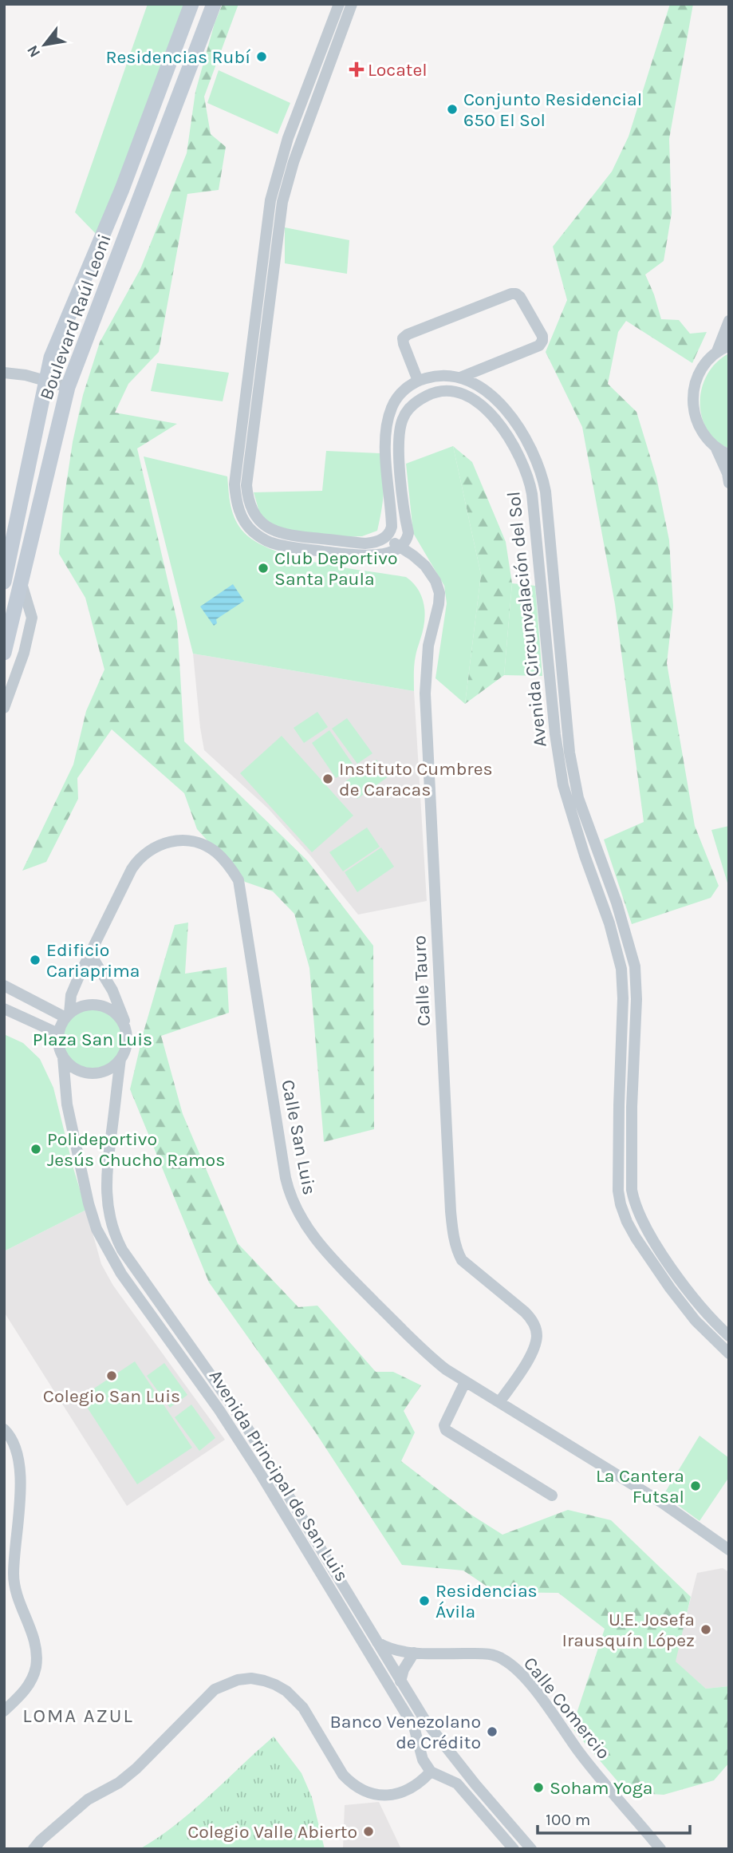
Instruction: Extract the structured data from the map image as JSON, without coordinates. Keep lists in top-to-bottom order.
{
  "streets": {
    "main road": ["Boulevard Raúl Leoni"],
    "street": [
      "Avenida Circunvalación del Sol",
      "Calle Tauro",
      "Calle San Luis",
      "Avenida Principal de San Luis",
      "Calle Comercio"
    ]
  },
  "crossings": [
    ["Avenida Circunvalación del Sol", "Calle Tauro"],
    ["Calle Tauro", "Calle San Luis"],
    ["Calle San Luis", "Avenida Principal de San Luis"],
    ["Avenida Principal de San Luis", "Calle Comercio"]
  ],
  "districts": ["LOMA AZUL"],
  "parks": ["Plaza San Luis"],
  "places": {
    "other": [
      "Residencias Rubí",
      "Conjunto Residencial 650 El Sol",
      "Club Deportivo Santa Paula",
      "Instituto Cumbres de Caracas",
      "Edificio Cariaprima",
      "Polideportivo Jesús Chucho Ramos",
      "Colegio San Luis",
      "La Cantera Futsal",
      "Residencias Ávila",
      "U.E. Josefa Irausquín López",
      "Banco Venezolano de Crédito",
      "Soham Yoga",
      "Colegio Valle Abierto"
    ],
    "health": ["Locatel"]
  },
  "scale_bar": "100 m",
  "north": "bottom left"
}
